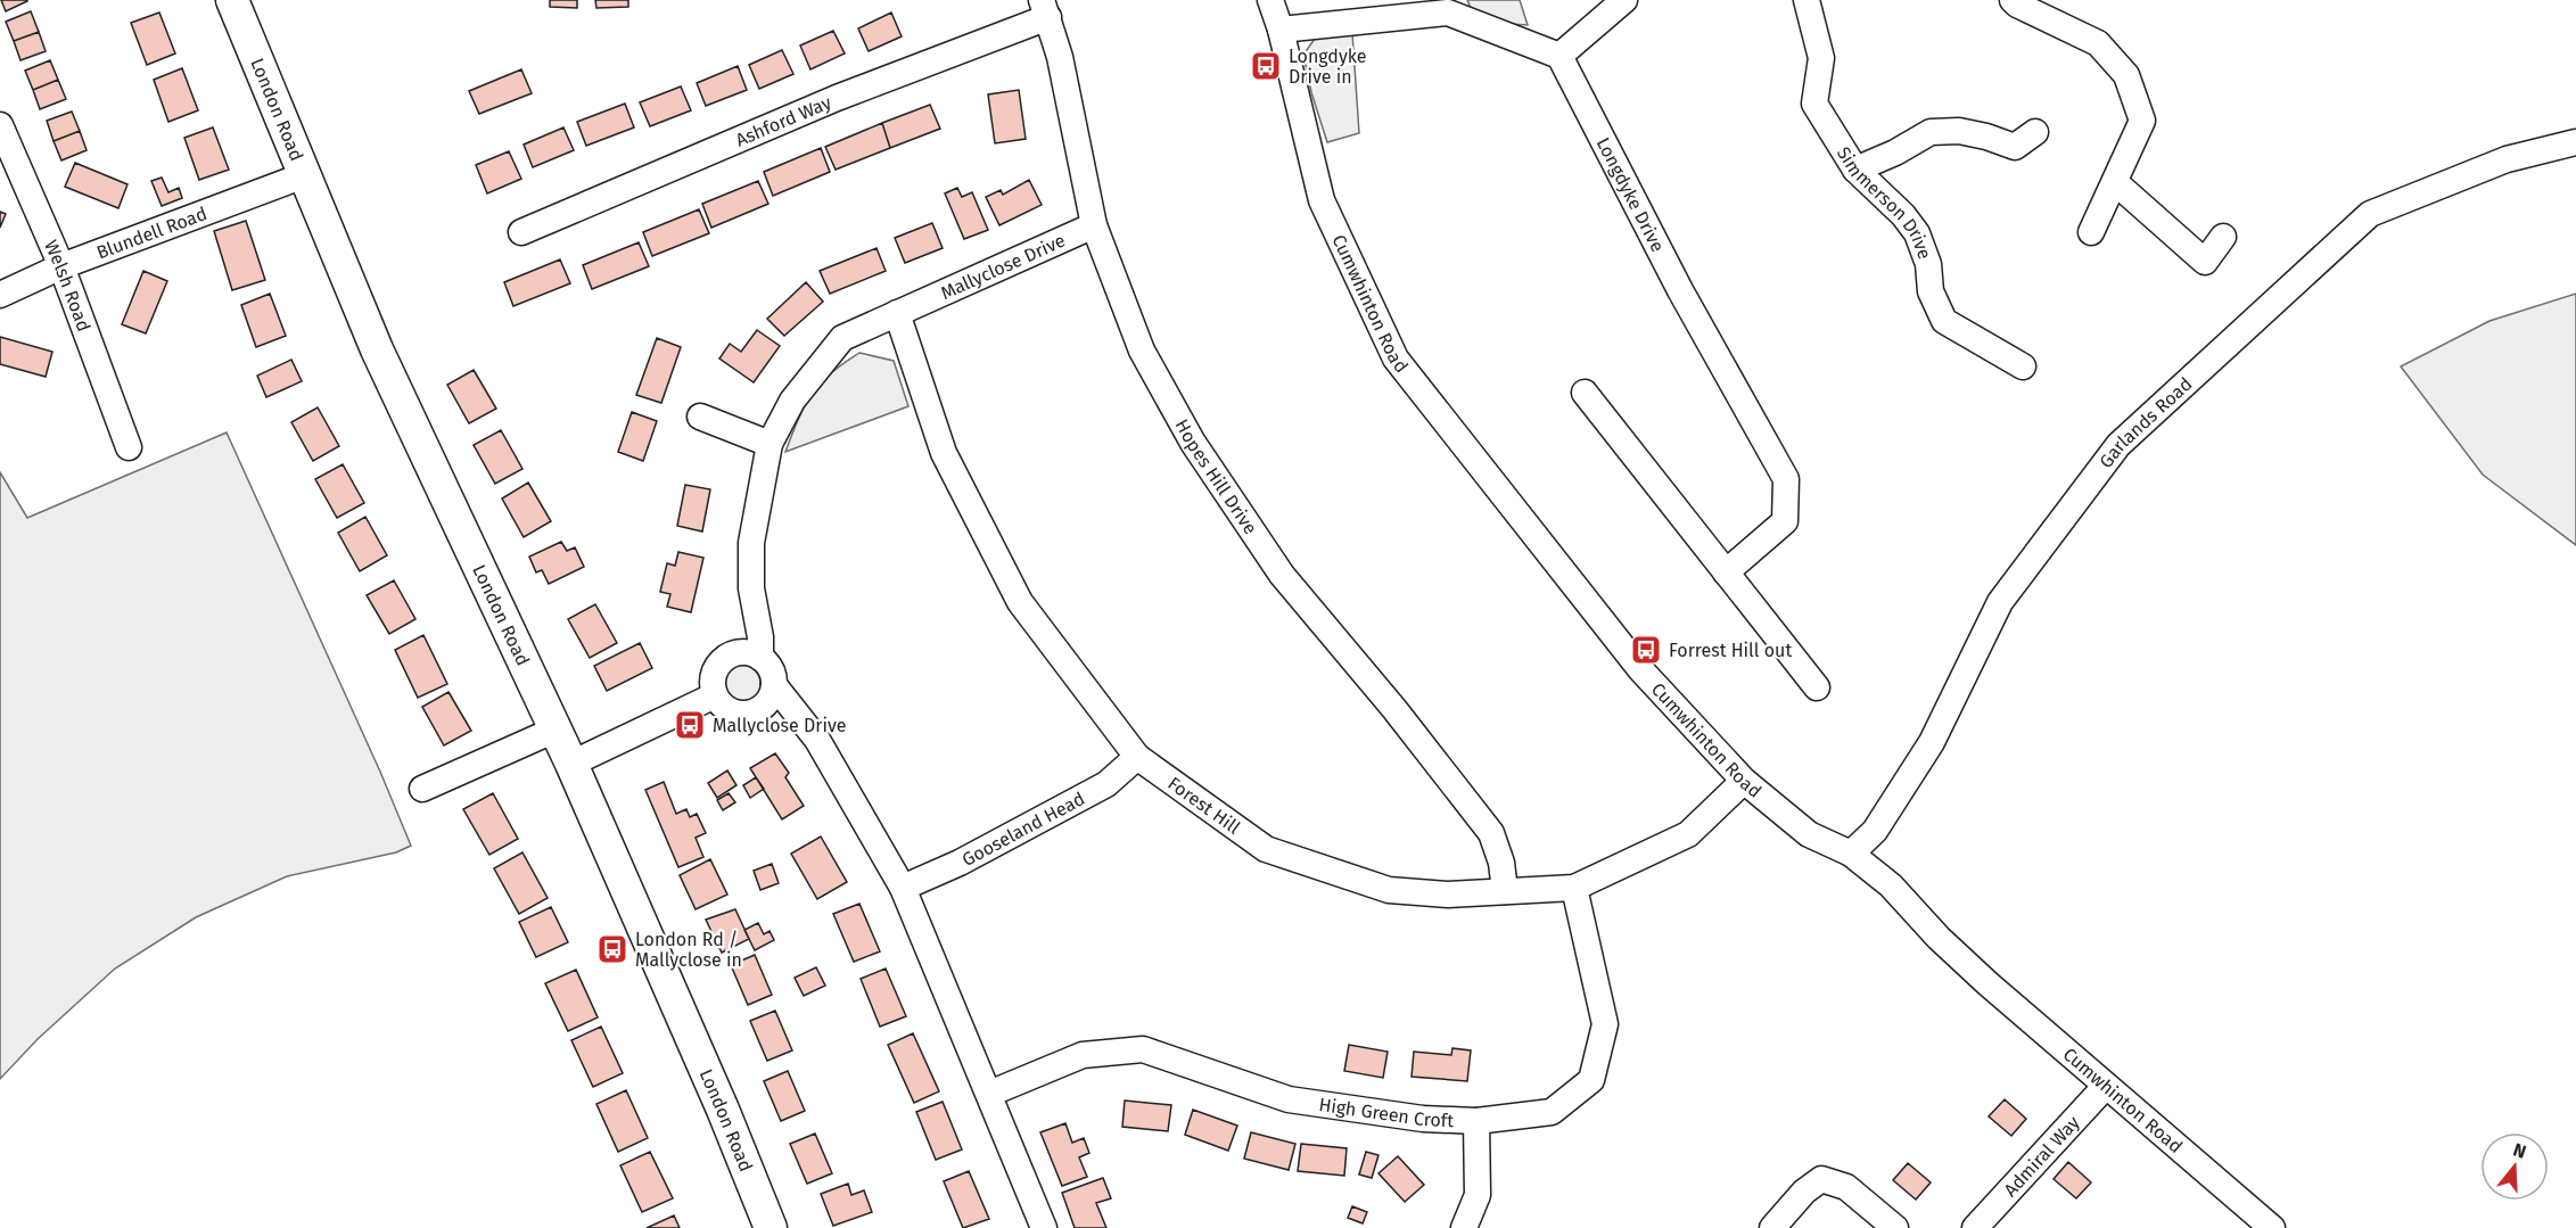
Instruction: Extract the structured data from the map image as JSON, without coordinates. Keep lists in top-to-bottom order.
{
  "streets": {
    "main road": ["London Road"],
    "street": [
      "Ashford Way",
      "Longdyke Drive",
      "Simmerson Drive",
      "Blundell Road",
      "Mallyclose Drive",
      "Welsh Road",
      "Cumwhinton Road",
      "Garlands Road",
      "Hopes Hill Drive",
      "Forest Hill",
      "Gooseland Head",
      "High Green Croft",
      "Admiral Way"
    ]
  },
  "crossings": [
    ["London Road", "Blundell Road"],
    ["Ashford Way", "Hopes Hill Drive"],
    ["Blundell Road", "Welsh Road"],
    ["Mallyclose Drive", "Hopes Hill Drive"],
    ["Mallyclose Drive", "Forest Hill"],
    ["Mallyclose Drive", "Gooseland Head"],
    ["Mallyclose Drive", "High Green Croft"],
    ["Cumwhinton Road", "Garlands Road"],
    ["Cumwhinton Road", "Forest Hill"],
    ["Cumwhinton Road", "Admiral Way"],
    ["Hopes Hill Drive", "Forest Hill"],
    ["Forest Hill", "Gooseland Head"],
    ["Forest Hill", "High Green Croft"]
  ],
  "places": {
    "bus stop": [
      "Longdyke Drive in",
      "Forrest Hill out",
      "Mallyclose Drive",
      "London Rd / Mallyclose in"
    ]
  },
  "north": "top"
}
